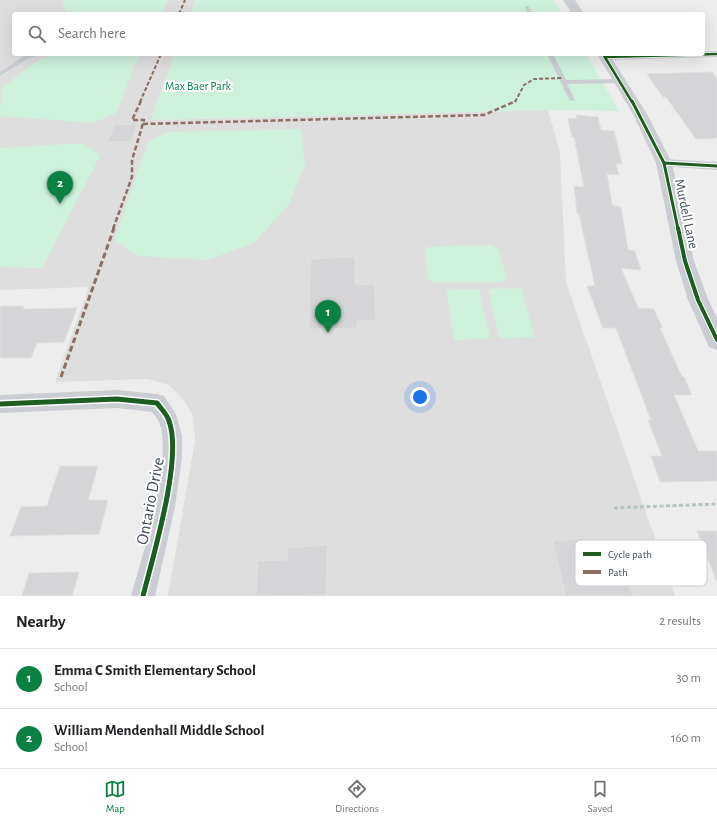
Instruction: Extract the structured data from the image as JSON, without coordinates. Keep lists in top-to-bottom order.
{
  "streets": {
    "street": ["Murdell Lane", "Ontario Drive"]
  },
  "parks": ["Max Baer Park"],
  "legend": ["Cycle path", "Path"],
  "page": {
    "search": "Search here",
    "pins": ["2", "1"],
    "heading": ["Nearby", "2 results"],
    "list": [
      {
        "mark": "1",
        "name": "Emma C Smith Elementary School",
        "note": "School",
        "value": "30 m"
      },
      {
        "mark": "2",
        "name": "William Mendenhall Middle School",
        "note": "School",
        "value": "160 m"
      }
    ],
    "nav": ["Map", "Directions", "Saved"]
  }
}
